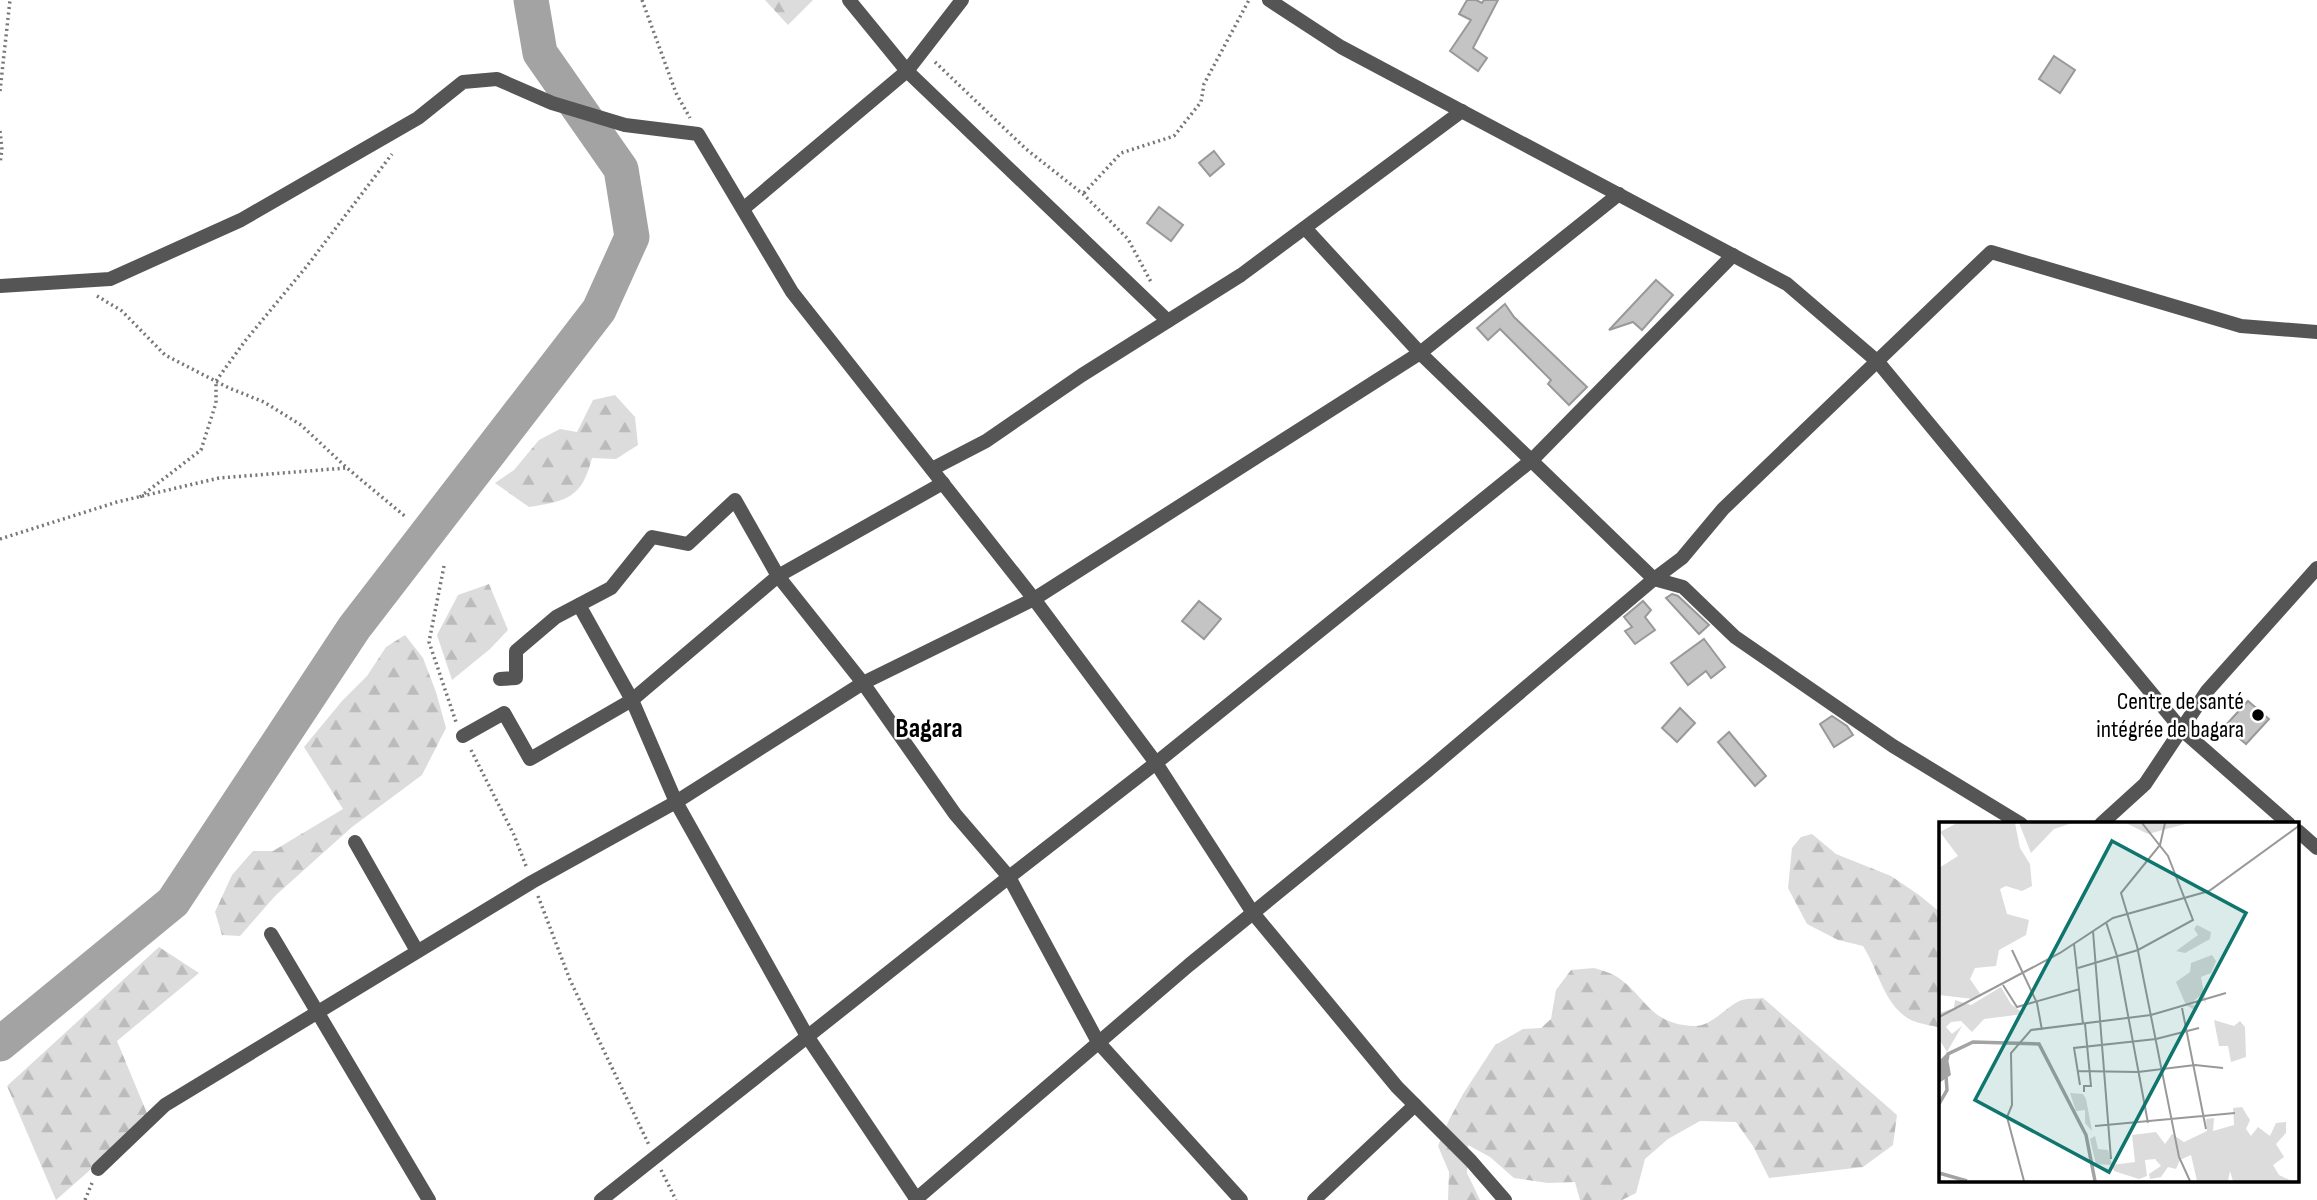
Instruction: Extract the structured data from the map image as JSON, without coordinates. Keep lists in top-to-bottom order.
{
  "districts": ["Bagara"],
  "places": ["Centre de santé intégrée de bagara"]
}
